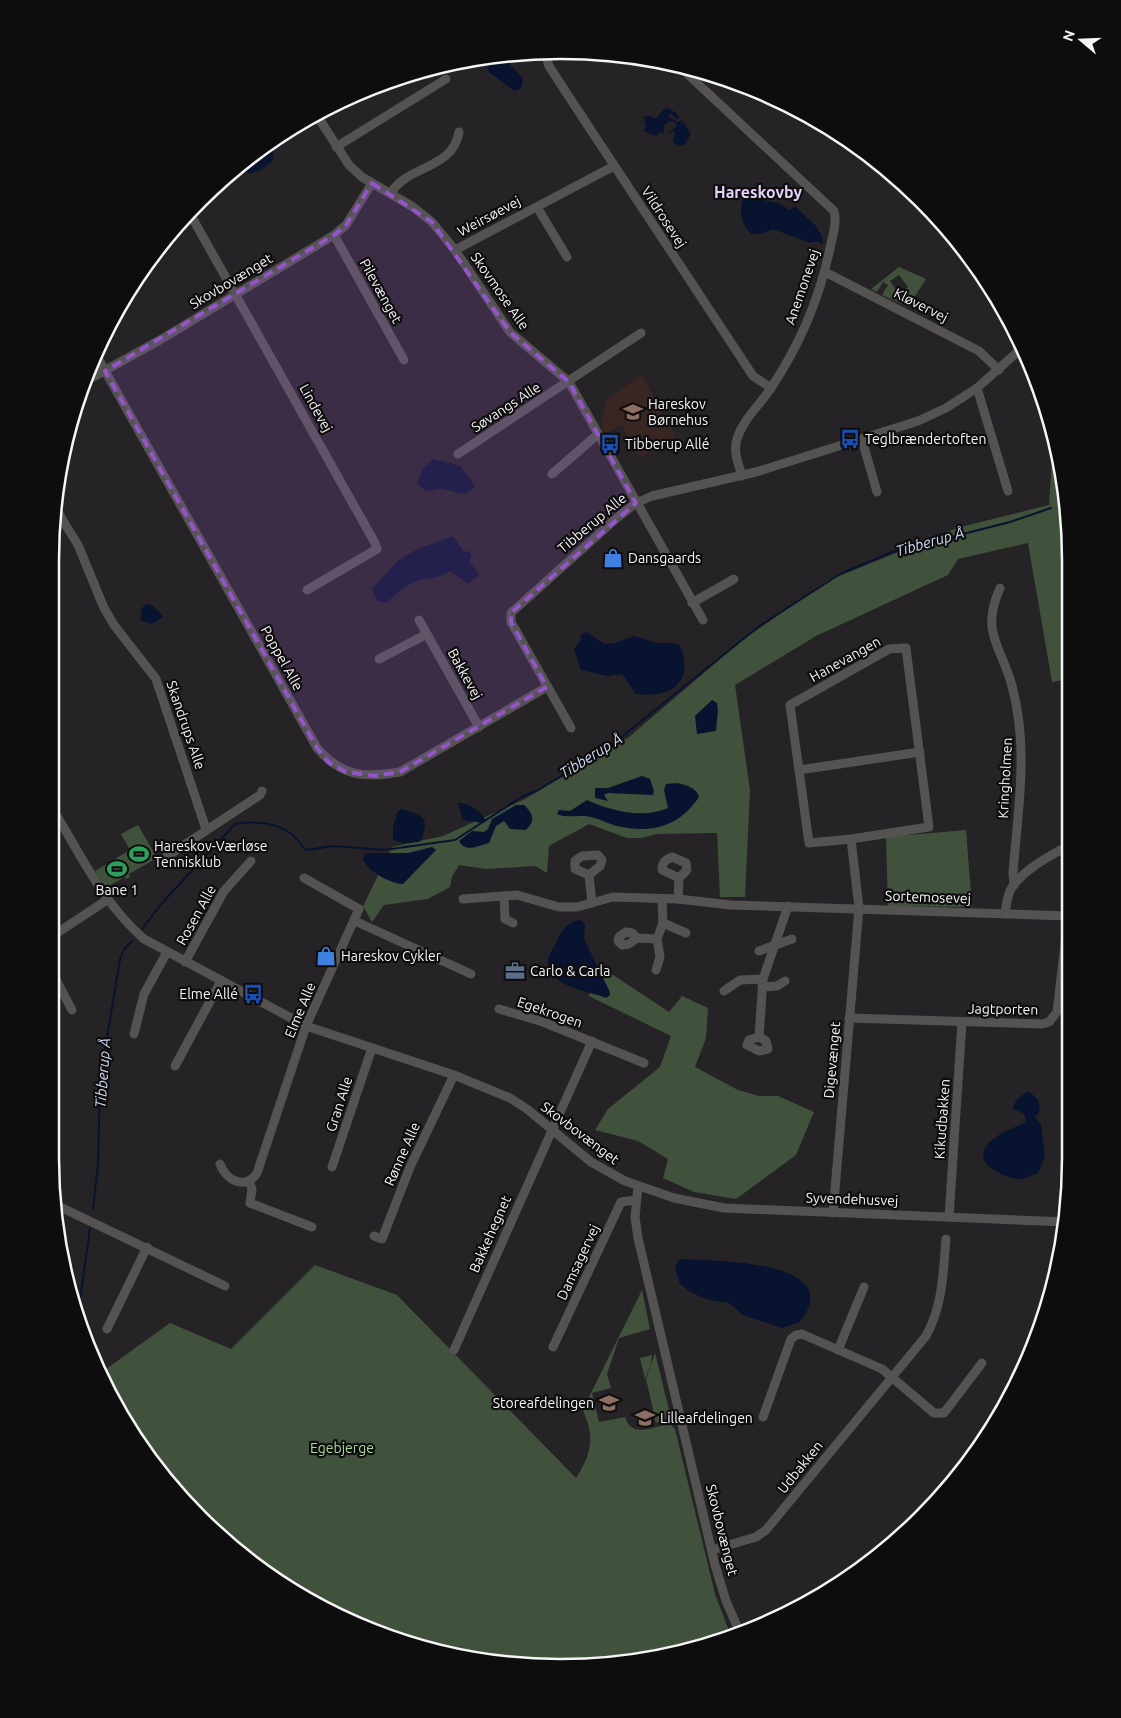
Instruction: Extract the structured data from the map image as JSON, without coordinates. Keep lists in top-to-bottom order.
{
  "streets": {
    "street": [
      "Weirsøevej",
      "Vildrosevej",
      "Skovbovænget",
      "Anemonevej",
      "Pilevænget",
      "Skovmose Alle",
      "Kløvervej",
      "Søvangs Alle",
      "Lindevej",
      "Tibberup Alle",
      "Poppel Alle",
      "Hanevangen",
      "Bakkevej",
      "Skandrups Alle",
      "Kringholmen",
      "Sortemosevej",
      "Rosen Alle",
      "Jagtporten",
      "Elme Alle",
      "Egekrogen",
      "Digevænget",
      "Gran Alle",
      "Kikudbakken",
      "Rønne Alle",
      "Syvendehusvej",
      "Bakkehegnet",
      "Damsagervej",
      "Udbakken"
    ]
  },
  "crossings": [
    ["Weirsøevej", "Vildrosevej"],
    ["Weirsøevej", "Skovmose Alle"],
    ["Vildrosevej", "Anemonevej"],
    ["Skovbovænget", "Pilevænget"],
    ["Skovbovænget", "Skovmose Alle"],
    ["Skovbovænget", "Lindevej"],
    ["Skovbovænget", "Poppel Alle"],
    ["Skovbovænget", "Rosen Alle"],
    ["Skovbovænget", "Elme Alle"],
    ["Skovbovænget", "Egekrogen"],
    ["Skovbovænget", "Gran Alle"],
    ["Skovbovænget", "Rønne Alle"],
    ["Skovbovænget", "Syvendehusvej"],
    ["Skovbovænget", "Bakkehegnet"],
    ["Skovbovænget", "Damsagervej"],
    ["Skovbovænget", "Udbakken"],
    ["Anemonevej", "Kløvervej"],
    ["Anemonevej", "Tibberup Alle"],
    ["Skovmose Alle", "Søvangs Alle"],
    ["Skovmose Alle", "Tibberup Alle"],
    ["Kløvervej", "Tibberup Alle"],
    ["Tibberup Alle", "Poppel Alle"],
    ["Poppel Alle", "Bakkevej"],
    ["Sortemosevej", "Digevænget"],
    ["Jagtporten", "Digevænget"],
    ["Jagtporten", "Kikudbakken"],
    ["Egekrogen", "Bakkehegnet"],
    ["Digevænget", "Syvendehusvej"],
    ["Kikudbakken", "Syvendehusvej"]
  ],
  "districts": ["Hareskovby"],
  "water": ["Tibberup Å"],
  "parks": ["Egebjerge"],
  "places": {
    "school or university": ["Hareskov Børnehus", "Storeafdelingen", "Lilleafdelingen"],
    "bus stop": ["Teglbrændertoften", "Tibberup Allé", "Elme Allé"],
    "shop": ["Dansgaards", "Hareskov Cykler"],
    "sports": ["Hareskov-Værløse Tennisklub", "Bane 1"],
    "office": ["Carlo & Carla"]
  },
  "north": "left"
}
